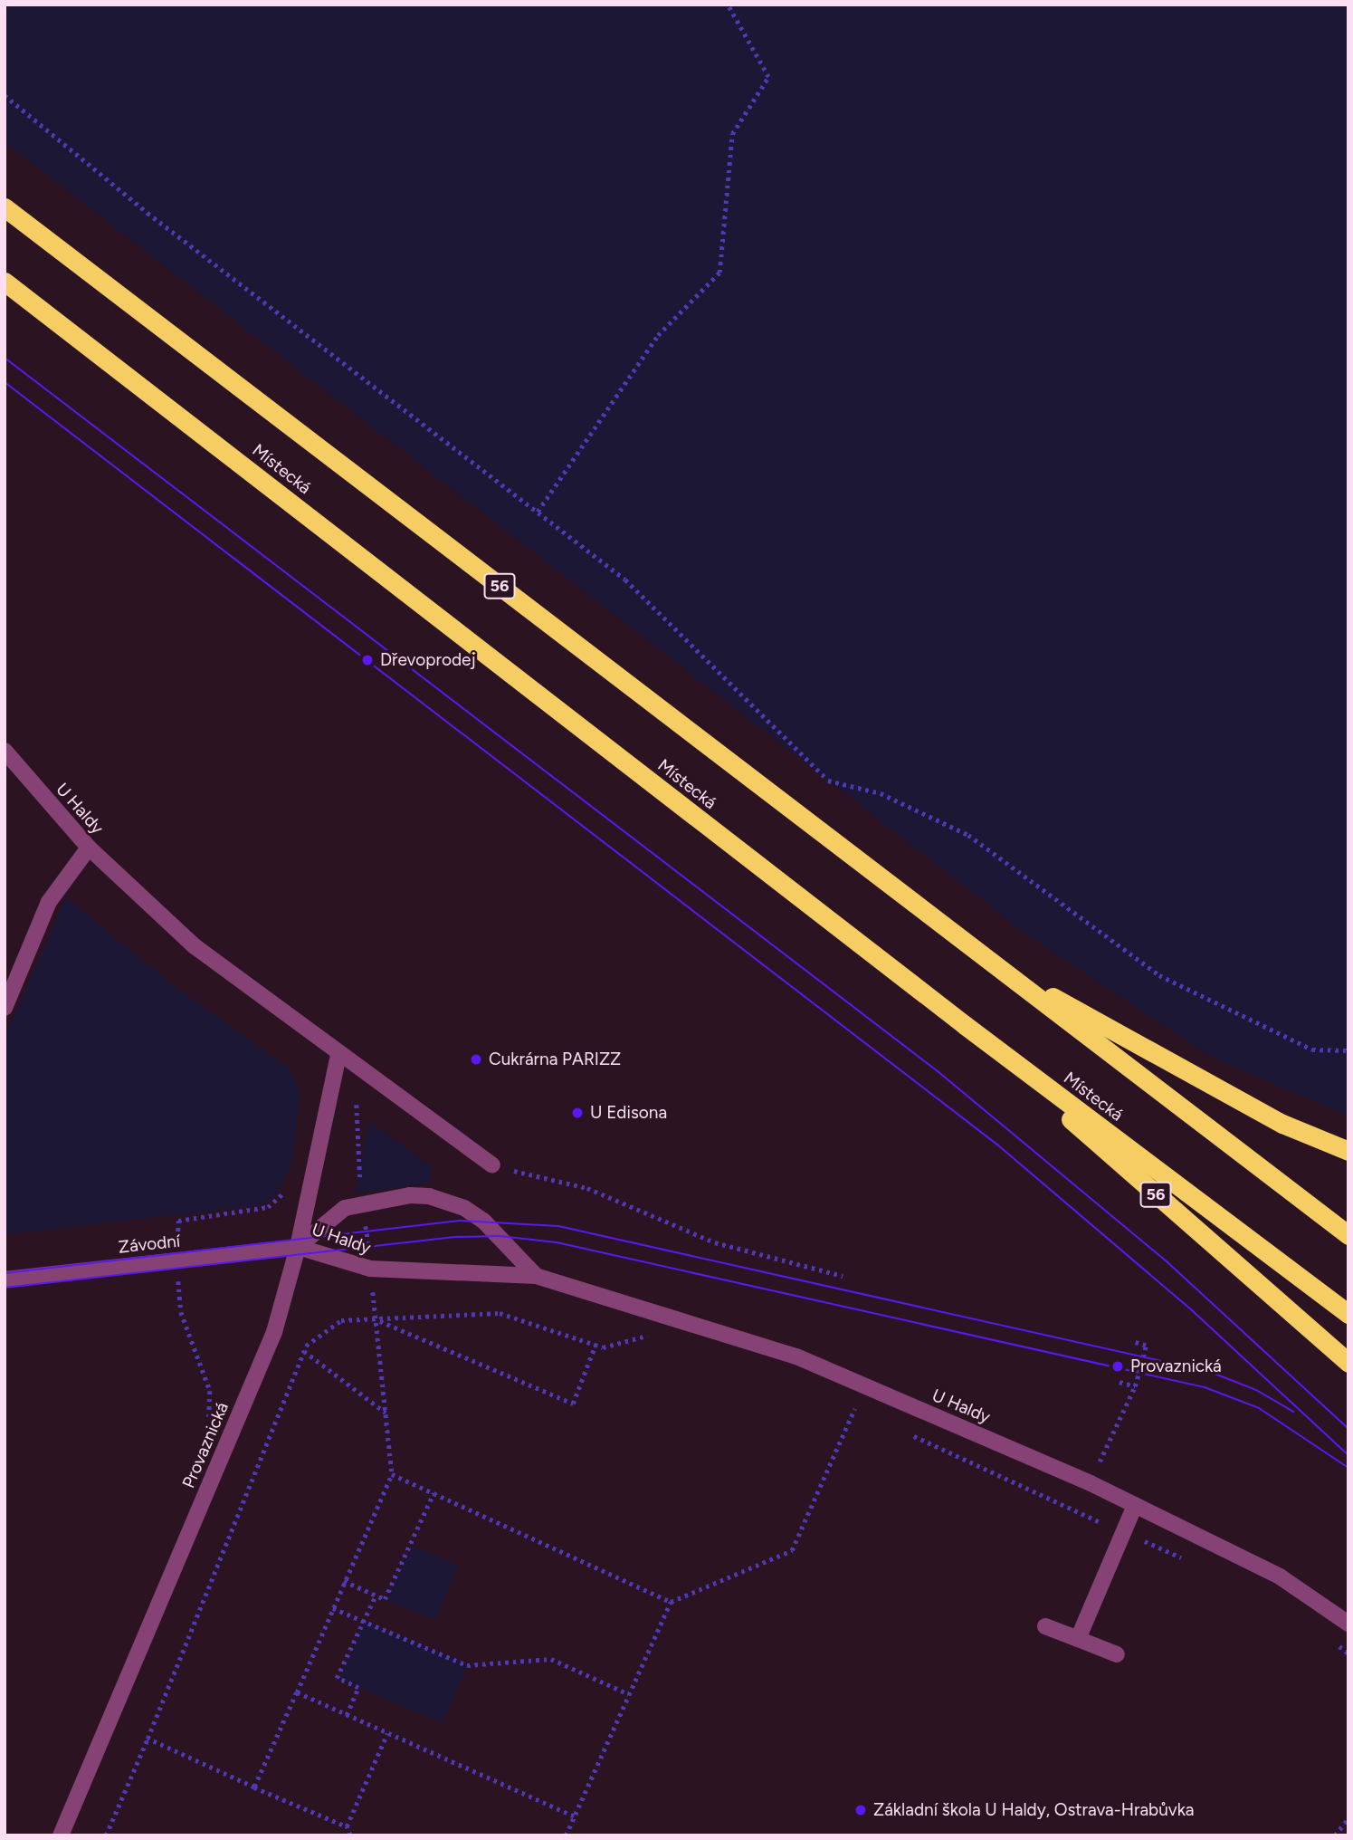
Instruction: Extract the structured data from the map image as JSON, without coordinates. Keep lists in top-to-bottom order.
{
  "streets": {
    "highway": ["Místecká", "56"],
    "street": ["U Haldy", "Závodní", "Provaznická"]
  },
  "crossings": [
    ["Místecká", "56"],
    ["U Haldy", "Závodní"],
    ["U Haldy", "Provaznická"],
    ["Závodní", "Provaznická"]
  ],
  "places": [
    "Dřevoprodej",
    "Cukrárna PARIZZ",
    "U Edisona",
    "Provaznická",
    "Základní škola U Haldy, Ostrava-Hrabůvka"
  ]
}
